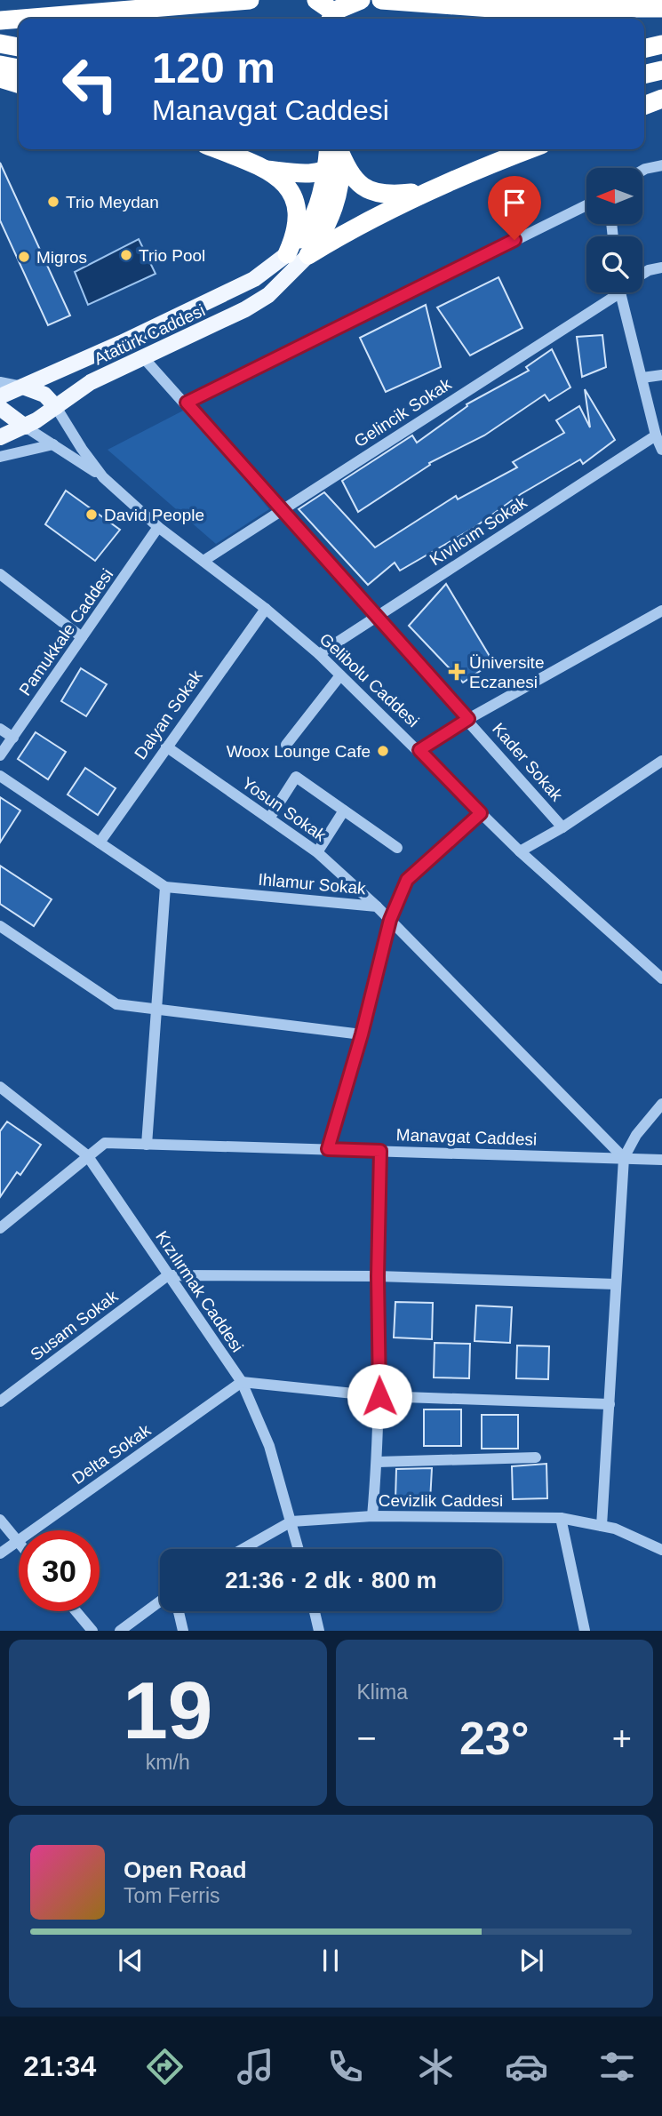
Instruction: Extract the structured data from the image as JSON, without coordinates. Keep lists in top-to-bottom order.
{
  "streets": {
    "main road": ["Atatürk Caddesi"],
    "street": [
      "Gelincik Sokak",
      "Kıvılcım Sokak",
      "Pamukkale Caddesi",
      "Gelibolu Caddesi",
      "Dalyan Sokak",
      "Kader Sokak",
      "Yosun Sokak",
      "Ihlamur Sokak",
      "Manavgat Caddesi",
      "Kızılırmak Caddesi",
      "Susam Sokak",
      "Delta Sokak",
      "Cevizlik Caddesi"
    ]
  },
  "crossings": [
    ["Atatürk Caddesi", "Gelibolu Caddesi"],
    ["Atatürk Caddesi", "Kader Sokak"],
    ["Gelincik Sokak", "Gelibolu Caddesi"],
    ["Gelincik Sokak", "Kader Sokak"],
    ["Kıvılcım Sokak", "Gelibolu Caddesi"],
    ["Kıvılcım Sokak", "Kader Sokak"],
    ["Pamukkale Caddesi", "Gelibolu Caddesi"],
    ["Gelibolu Caddesi", "Dalyan Sokak"],
    ["Dalyan Sokak", "Yosun Sokak"],
    ["Dalyan Sokak", "Ihlamur Sokak"],
    ["Yosun Sokak", "Ihlamur Sokak"],
    ["Ihlamur Sokak", "Manavgat Caddesi"],
    ["Manavgat Caddesi", "Kızılırmak Caddesi"],
    ["Kızılırmak Caddesi", "Susam Sokak"],
    ["Kızılırmak Caddesi", "Delta Sokak"],
    ["Kızılırmak Caddesi", "Cevizlik Caddesi"]
  ],
  "places": {
    "other": [
      "Trio Meydan",
      "Trio Pool",
      "Migros",
      "David People",
      "Woox Lounge Cafe"
    ],
    "health": ["Üniversite Eczanesi"]
  },
  "north": "left",
  "page": {
    "turn": ["120 m", "Manavgat Caddesi"],
    "limit": "30",
    "trip": "21:36 · 2 dk · 800 m",
    "tile": [
      ["19", "km/h"],
      "Klima"
    ],
    "heat": ["−", "23°", "+"],
    "song": ["Open Road", "Tom Ferris"],
    "tabs": "21:34"
  }
}
